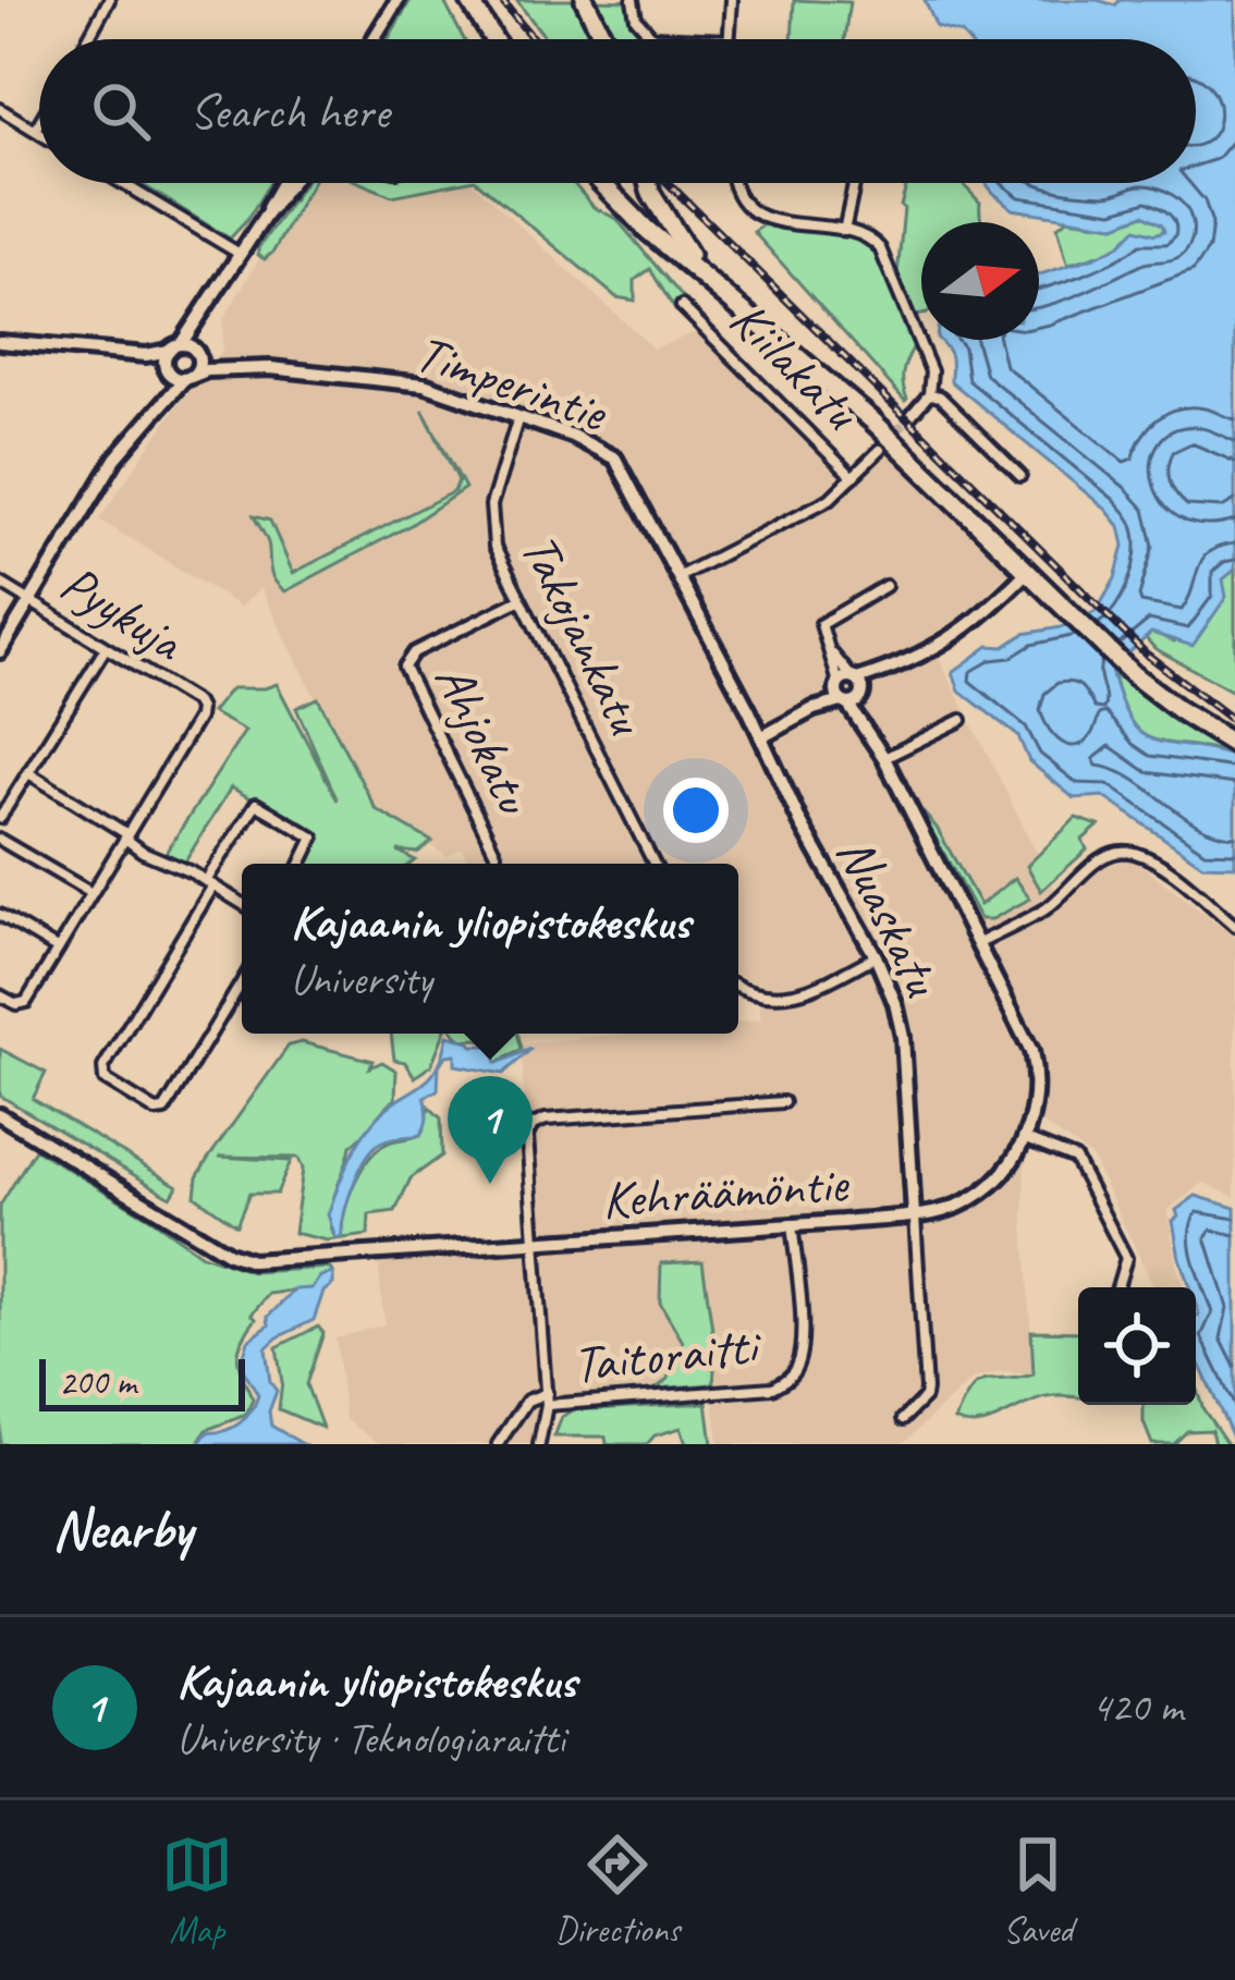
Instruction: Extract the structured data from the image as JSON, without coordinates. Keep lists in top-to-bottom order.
{
  "streets": {
    "street": [
      "Kiilakatu",
      "Timperintie",
      "Pyykuja",
      "Takojankatu",
      "Ahjokatu",
      "Nuaskatu",
      "Kehräämöntie",
      "Taitoraitti"
    ]
  },
  "crossings": [
    ["Timperintie", "Takojankatu"],
    ["Timperintie", "Nuaskatu"],
    ["Takojankatu", "Ahjokatu"],
    ["Nuaskatu", "Kehräämöntie"],
    ["Kehräämöntie", "Taitoraitti"]
  ],
  "scale_bar": "200 m",
  "north": "right",
  "page": {
    "search": "Search here",
    "popup": ["Kajaanin yliopistokeskus", "University"],
    "pins": "1",
    "scale": "200 m",
    "heading": "Nearby",
    "list": [
      {
        "mark": "1",
        "name": "Kajaanin yliopistokeskus",
        "note": "University · Teknologiaraitti",
        "value": "420 m"
      }
    ],
    "nav": ["Map", "Directions", "Saved"]
  }
}
